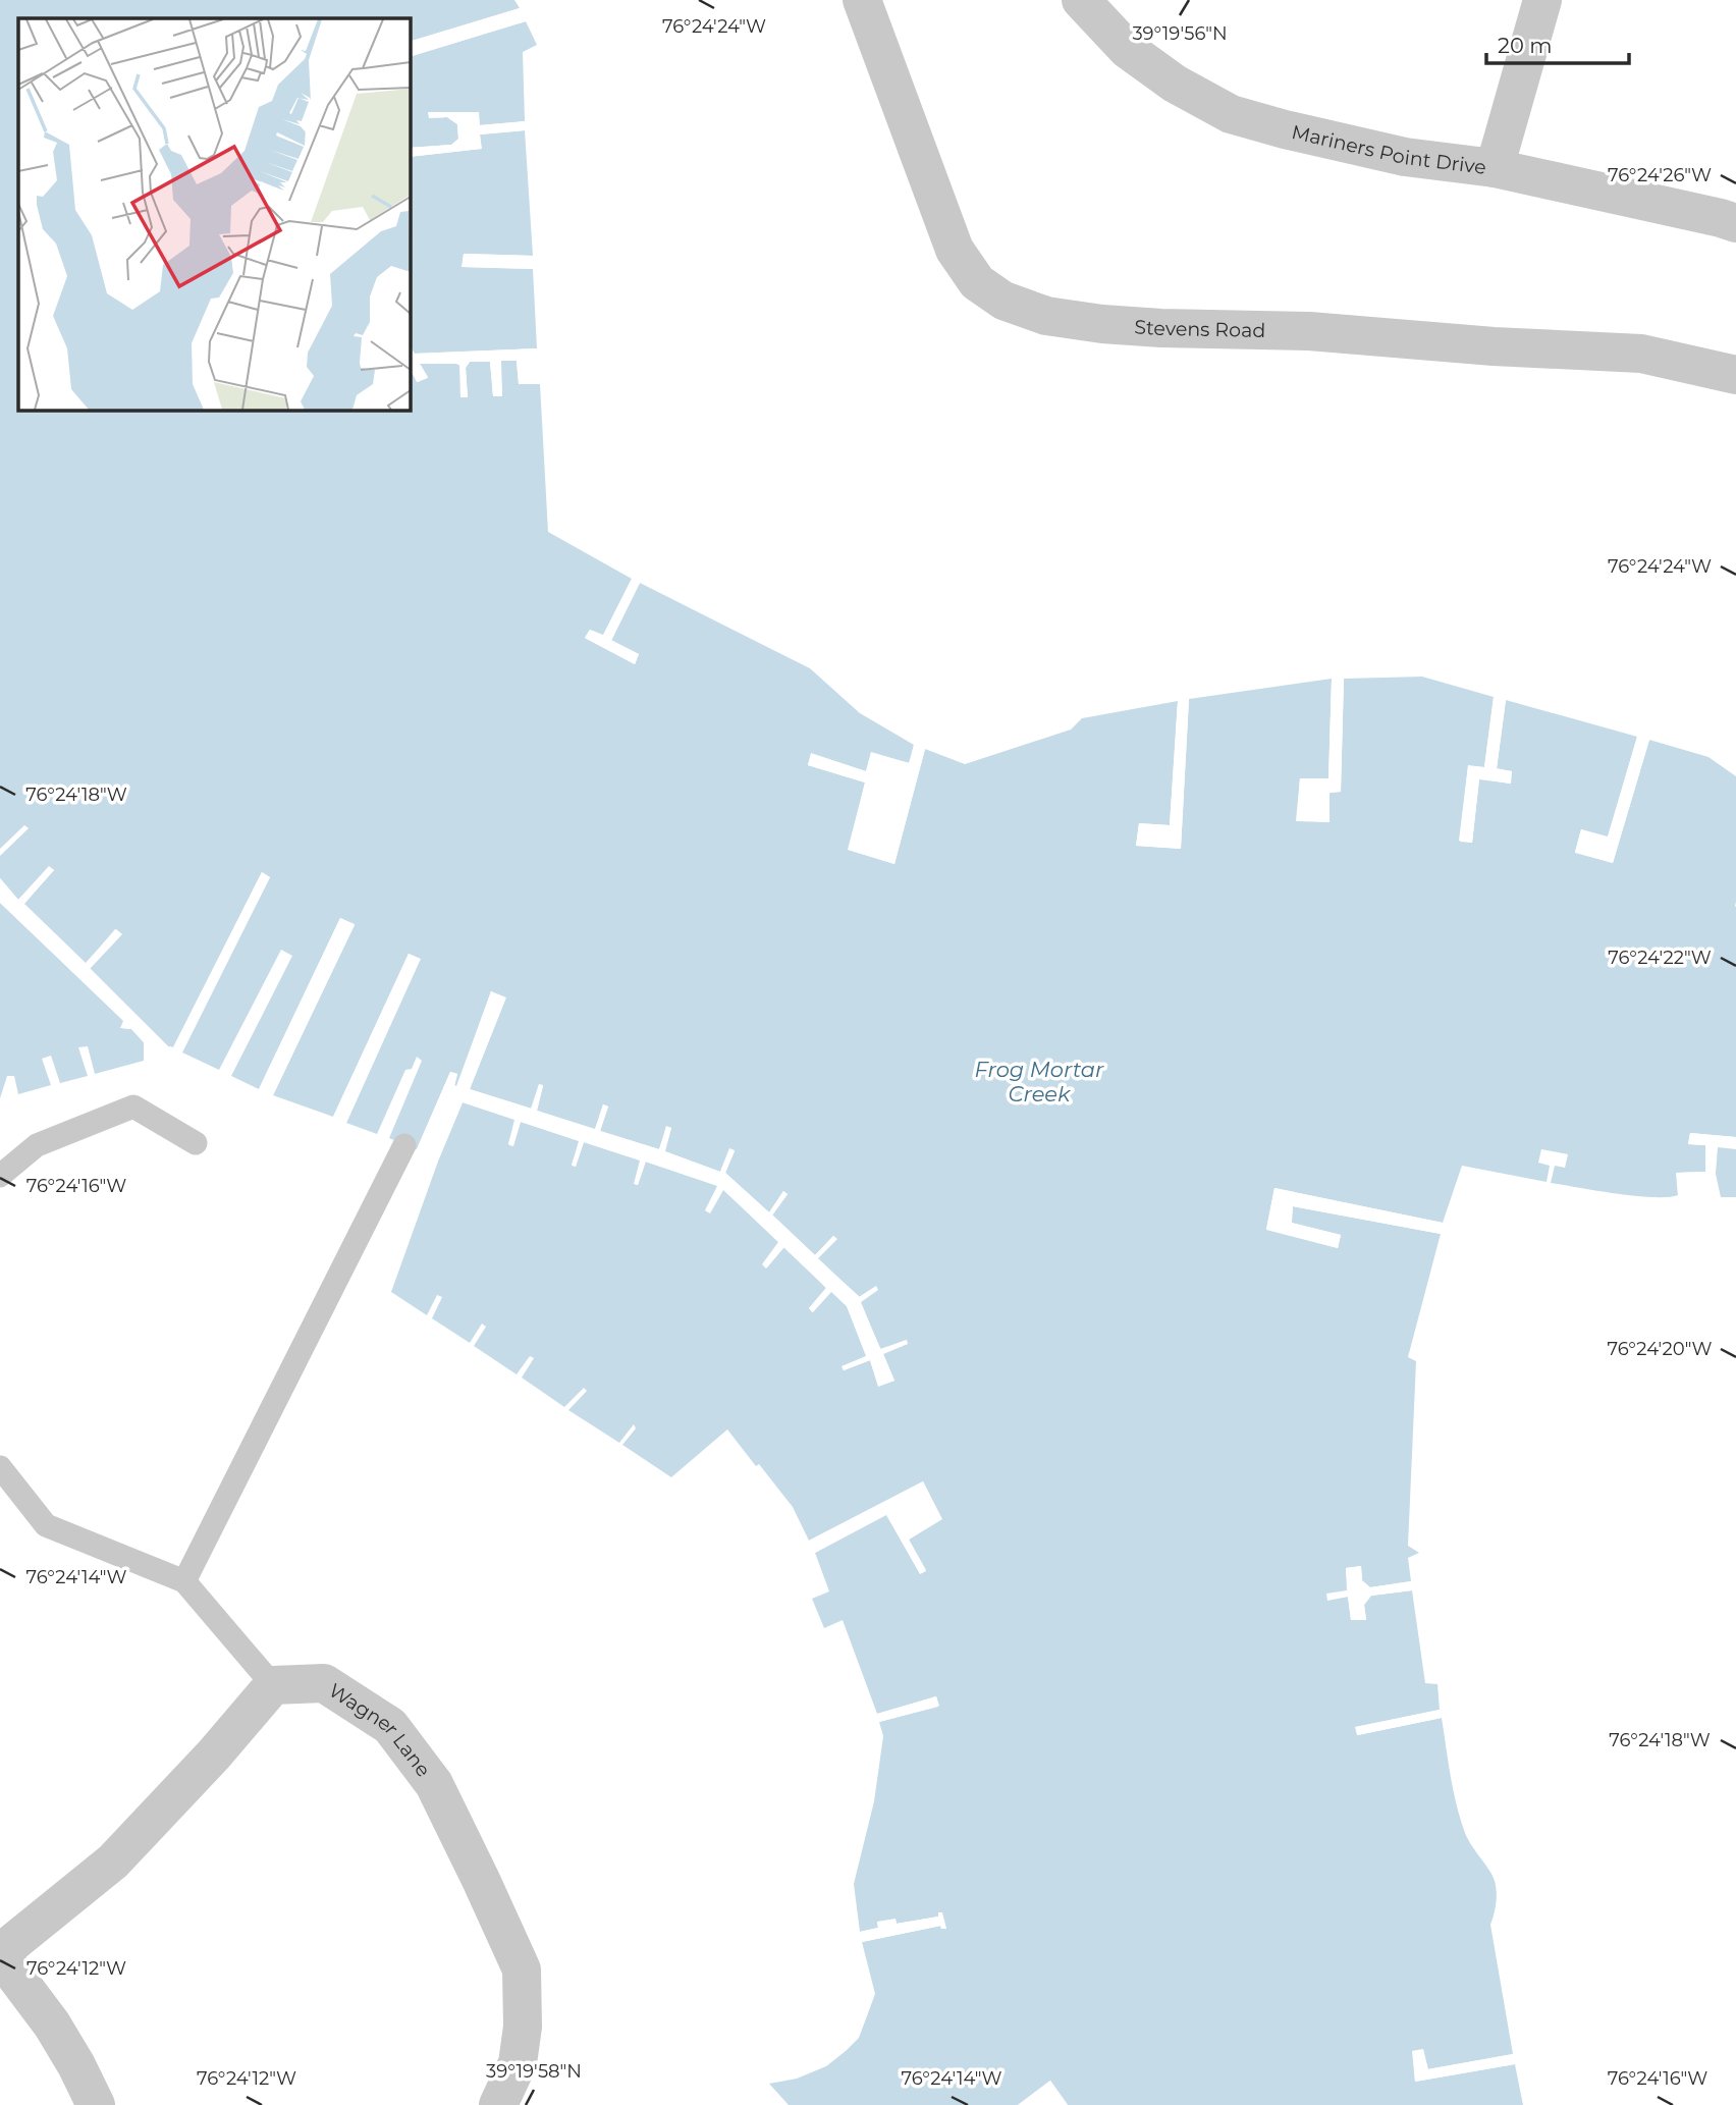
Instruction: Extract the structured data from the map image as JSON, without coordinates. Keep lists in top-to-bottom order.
{
  "streets": {
    "street": ["Mariners Point Drive", "Stevens Road", "Wagner Lane"]
  },
  "water": ["Frog Mortar Creek"],
  "scale_bar": "20 m",
  "coordinates": [
    "76°24'24\"W",
    "39°19'56\"N",
    "76°24'26\"W",
    "76°24'18\"W",
    "76°24'22\"W",
    "76°24'16\"W",
    "76°24'20\"W",
    "76°24'14\"W",
    "76°24'12\"W",
    "39°19'58\"N"
  ]
}
